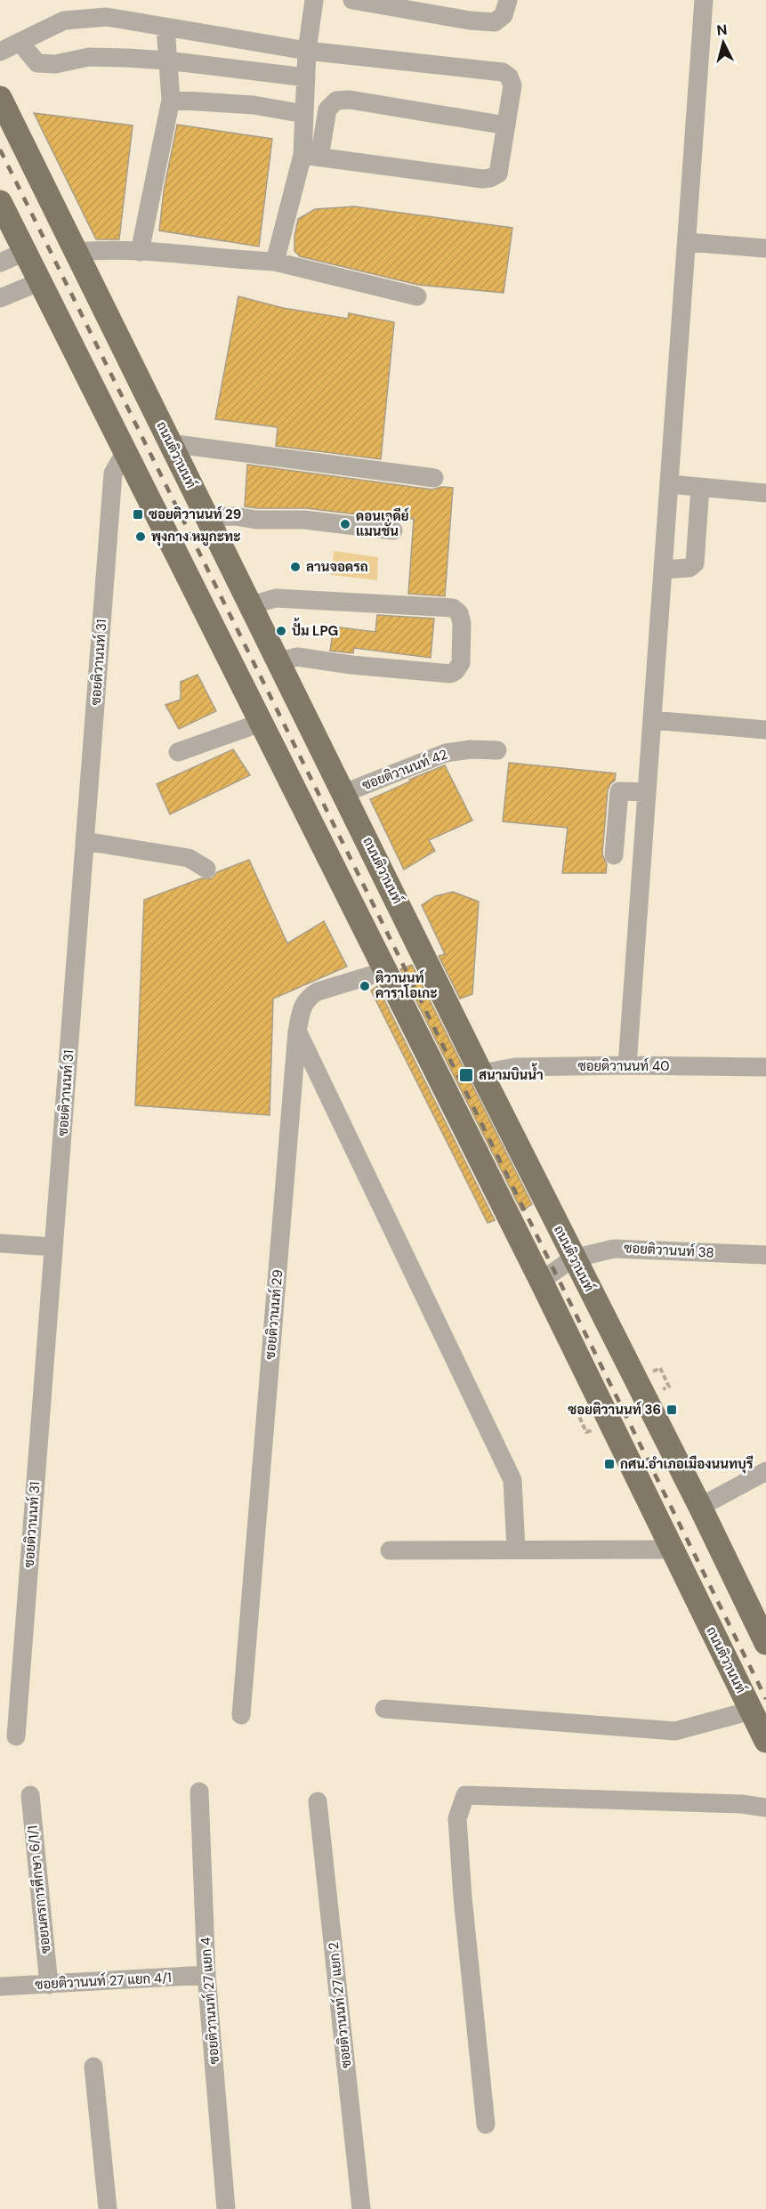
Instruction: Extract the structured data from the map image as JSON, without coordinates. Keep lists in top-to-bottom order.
{
  "streets": {
    "main road": ["ถนนติวานนท์"],
    "street": [
      "ซอยติวานนท์ 31",
      "ซอยติวานนท์ 42",
      "ซอยติวานนท์ 40",
      "ซอยติวานนท์ 38",
      "ซอยติวานนท์ 29",
      "ซอยนครการศึกษา 6/1/1",
      "ซอยติวานนท์ 27 แยก 4/1",
      "ซอยติวานนท์ 27 แยก 4",
      "ซอยติวานนท์ 27 แยก 2"
    ]
  },
  "crossings": [
    ["ถนนติวานนท์", "ซอยติวานนท์ 31"],
    ["ถนนติวานนท์", "ซอยติวานนท์ 42"],
    ["ถนนติวานนท์", "ซอยติวานนท์ 40"],
    ["ถนนติวานนท์", "ซอยติวานนท์ 38"],
    ["ถนนติวานนท์", "ซอยติวานนท์ 29"],
    ["ซอยนครการศึกษา 6/1/1", "ซอยติวานนท์ 27 แยก 4/1"],
    ["ซอยติวานนท์ 27 แยก 4/1", "ซอยติวานนท์ 27 แยก 4"]
  ],
  "places": {
    "transit": [
      "ซอยติวานนท์ 29",
      "สนามบินน้ำ",
      "ซอยติวานนท์ 36",
      "กศน.อำเภอเมืองนนทบุรี"
    ],
    "other": [
      "ดอนเจดีย์ แมนชั่น",
      "พุงกาง หมูกะทะ",
      "ลานจอดรถ",
      "ปั้ม LPG",
      "ติวานนท์ คาราโอเกะ"
    ]
  },
  "north": "top"
}
